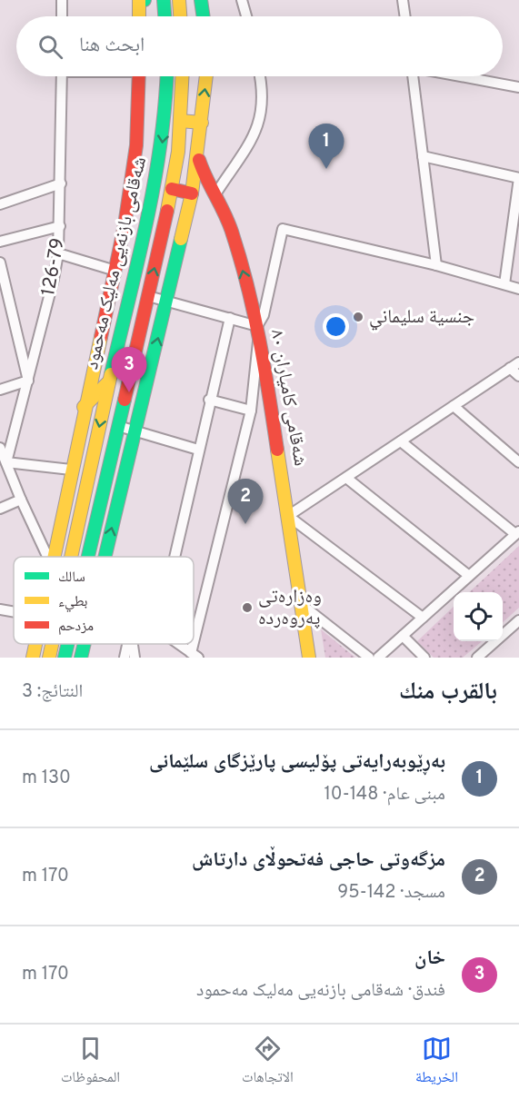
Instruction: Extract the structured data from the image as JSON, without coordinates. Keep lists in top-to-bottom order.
{
  "streets": {
    "main road": ["شەقامی بازنەیی مەلیک مەحمود", "شەقامی کامیاران ٨٠"],
    "street": ["126-79"]
  },
  "places": ["جنسية سليماني", "وەزارەتی پەروەردە"],
  "legend": ["سالك", "بطيء", "مزدحم"],
  "page": {
    "search": "ابحث هنا",
    "pins": ["1", "3", "2"],
    "heading": ["بالقرب منك", "النتائج: 3"],
    "list": [
      {
        "mark": "1",
        "name": "بەڕێوبەرایەتی پۆلیسی پارێزگای سلێمانی",
        "note": "مبنى عام · 148-10",
        "value": "130 m"
      },
      {
        "mark": "2",
        "name": "مزگەوتی حاجی فەتحوڵای دارتاش",
        "note": "مسجد · 142-95",
        "value": "170 m"
      },
      {
        "mark": "3",
        "name": "خان",
        "note": "فندق · شەقامی بازنەیی مەلیک مەحمود",
        "value": "170 m"
      }
    ],
    "nav": ["الخريطة", "الاتجاهات", "المحفوظات"]
  }
}
